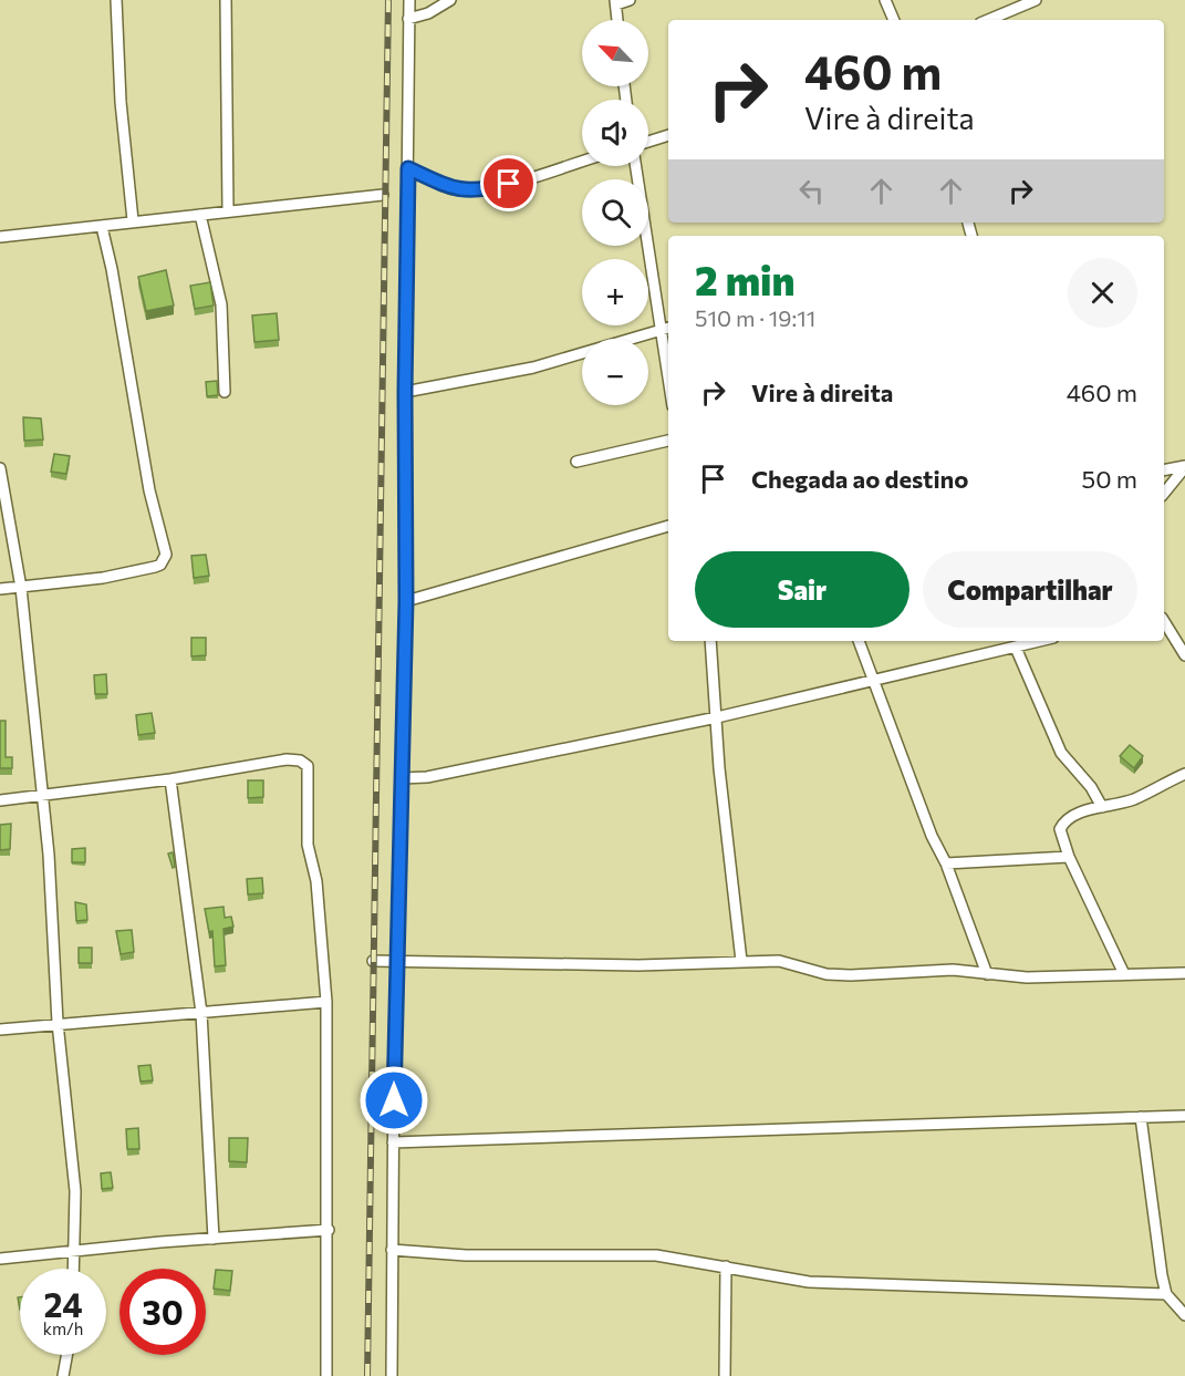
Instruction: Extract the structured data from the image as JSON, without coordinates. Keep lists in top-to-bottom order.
{
  "north": "top left",
  "page": {
    "map_buttons": ["+", "−"],
    "turn": ["460 m", "Vire à direita"],
    "heading": ["2 min", "510 m · 19:11"],
    "list": [
      {
        "name": "Vire à direita",
        "value": "460 m"
      },
      {
        "name": "Chegada ao destino",
        "value": "50 m"
      }
    ],
    "buttons": ["Sair", "Compartilhar"],
    "speed": "24 km/h",
    "limit": "30"
  }
}
